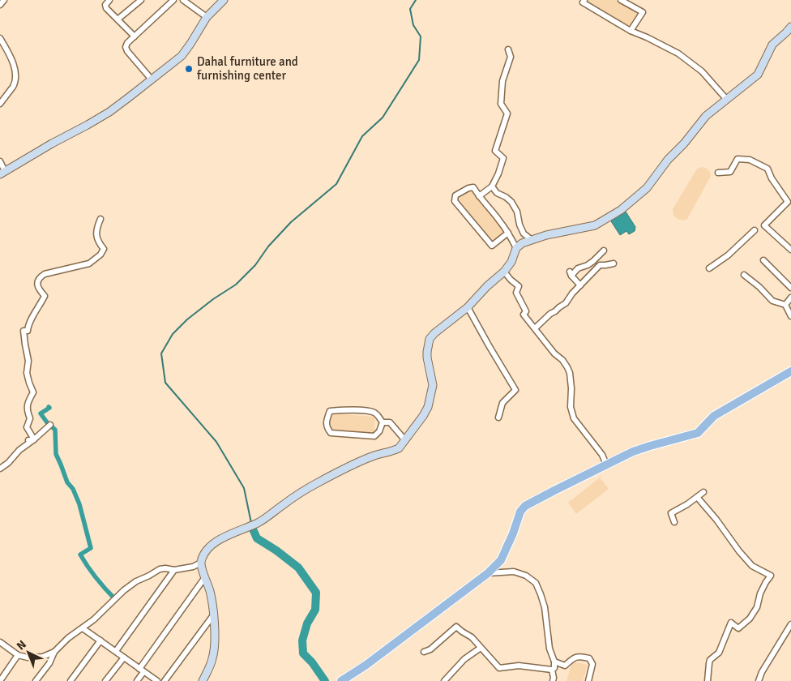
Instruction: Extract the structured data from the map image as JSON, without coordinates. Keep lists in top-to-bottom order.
{
  "places": ["Dahal furniture and furnishing center"],
  "north": "top left"
}
